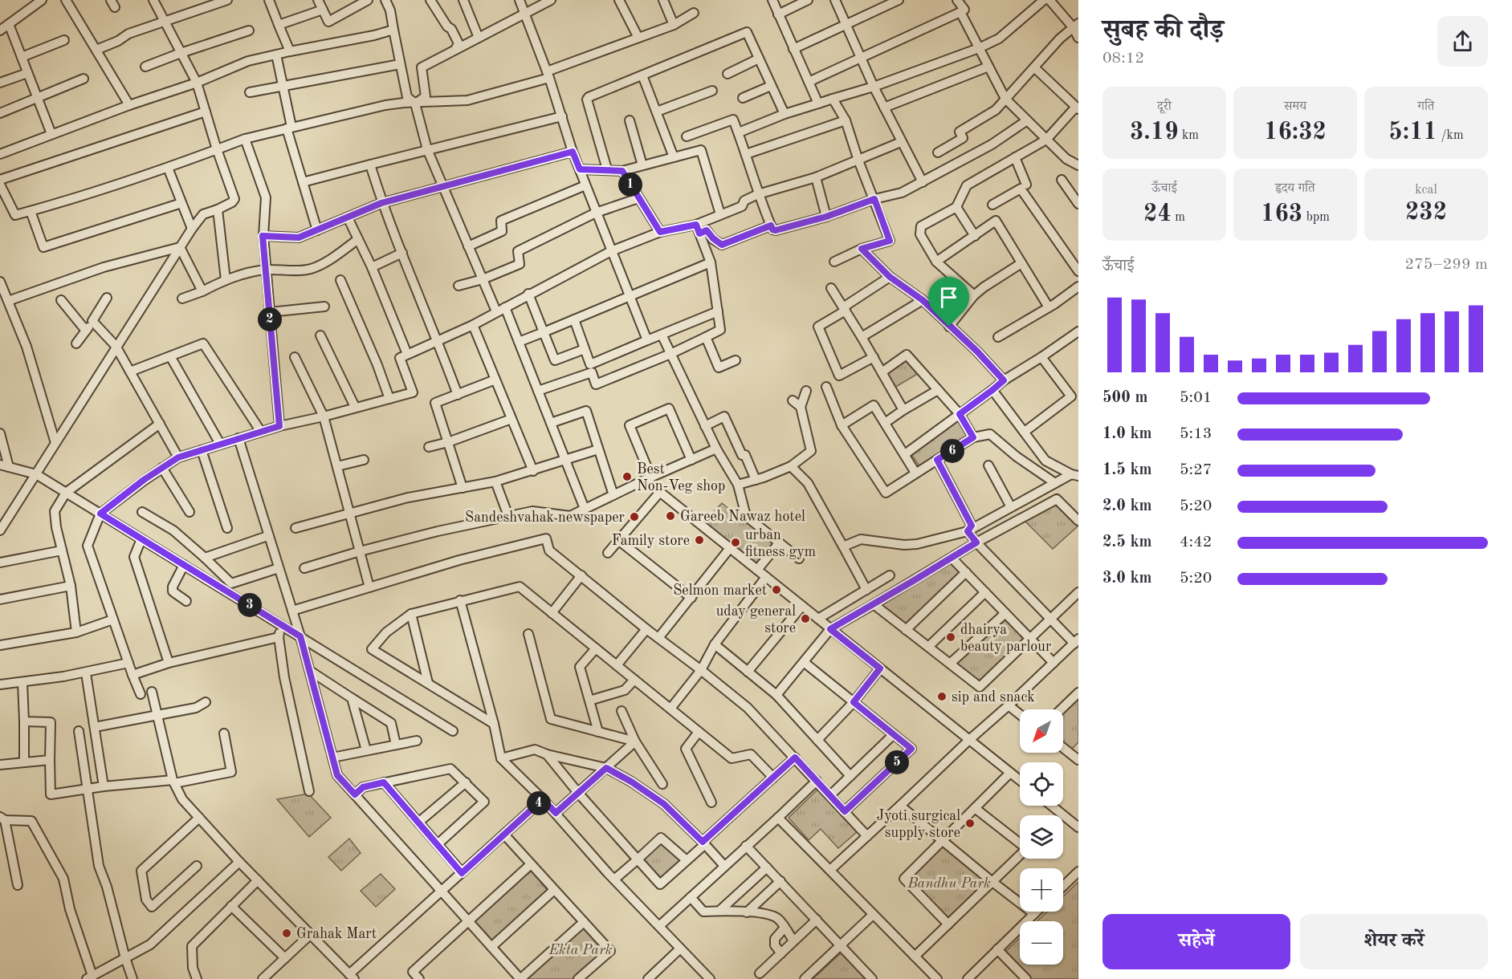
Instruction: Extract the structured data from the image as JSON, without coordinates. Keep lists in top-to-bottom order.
{
  "parks": ["Bandhu Park", "Ekta Park"],
  "places": [
    "Best Non-Veg shop",
    "Gareeb Nawaz hotel",
    "Sandeshvahak newspaper",
    "Family store",
    "urban fitness gym",
    "Selmon market",
    "uday general store",
    "dhairya beauty parlour",
    "sip and snack",
    "Jyoti surgical supply store",
    "Grahak Mart"
  ],
  "north": "bottom left",
  "page": {
    "heading": ["सुबह की दौड़", "08:12"],
    "stats": [
      ["दूरी", "3.19 km"],
      ["समय", "16:32"],
      ["गति", "5:11 /km"],
      ["ऊँचाई", "24 m"],
      ["हृदय गति", "163 bpm"],
      ["kcal", "232"]
    ],
    "pins": [
      "1",
      "2",
      "6",
      "3",
      "5",
      "4"
    ],
    "chart": ["ऊँचाई", "275–299 m"],
    "list": [
      {
        "name": "500 m",
        "note": "5:01"
      },
      {
        "name": "1.0 km",
        "note": "5:13"
      },
      {
        "name": "1.5 km",
        "note": "5:27"
      },
      {
        "name": "2.0 km",
        "note": "5:20"
      },
      {
        "name": "2.5 km",
        "note": "4:42"
      },
      {
        "name": "3.0 km",
        "note": "5:20"
      }
    ],
    "map_buttons": ["+", "−"],
    "buttons": ["सहेजें", "शेयर करें"]
  }
}
